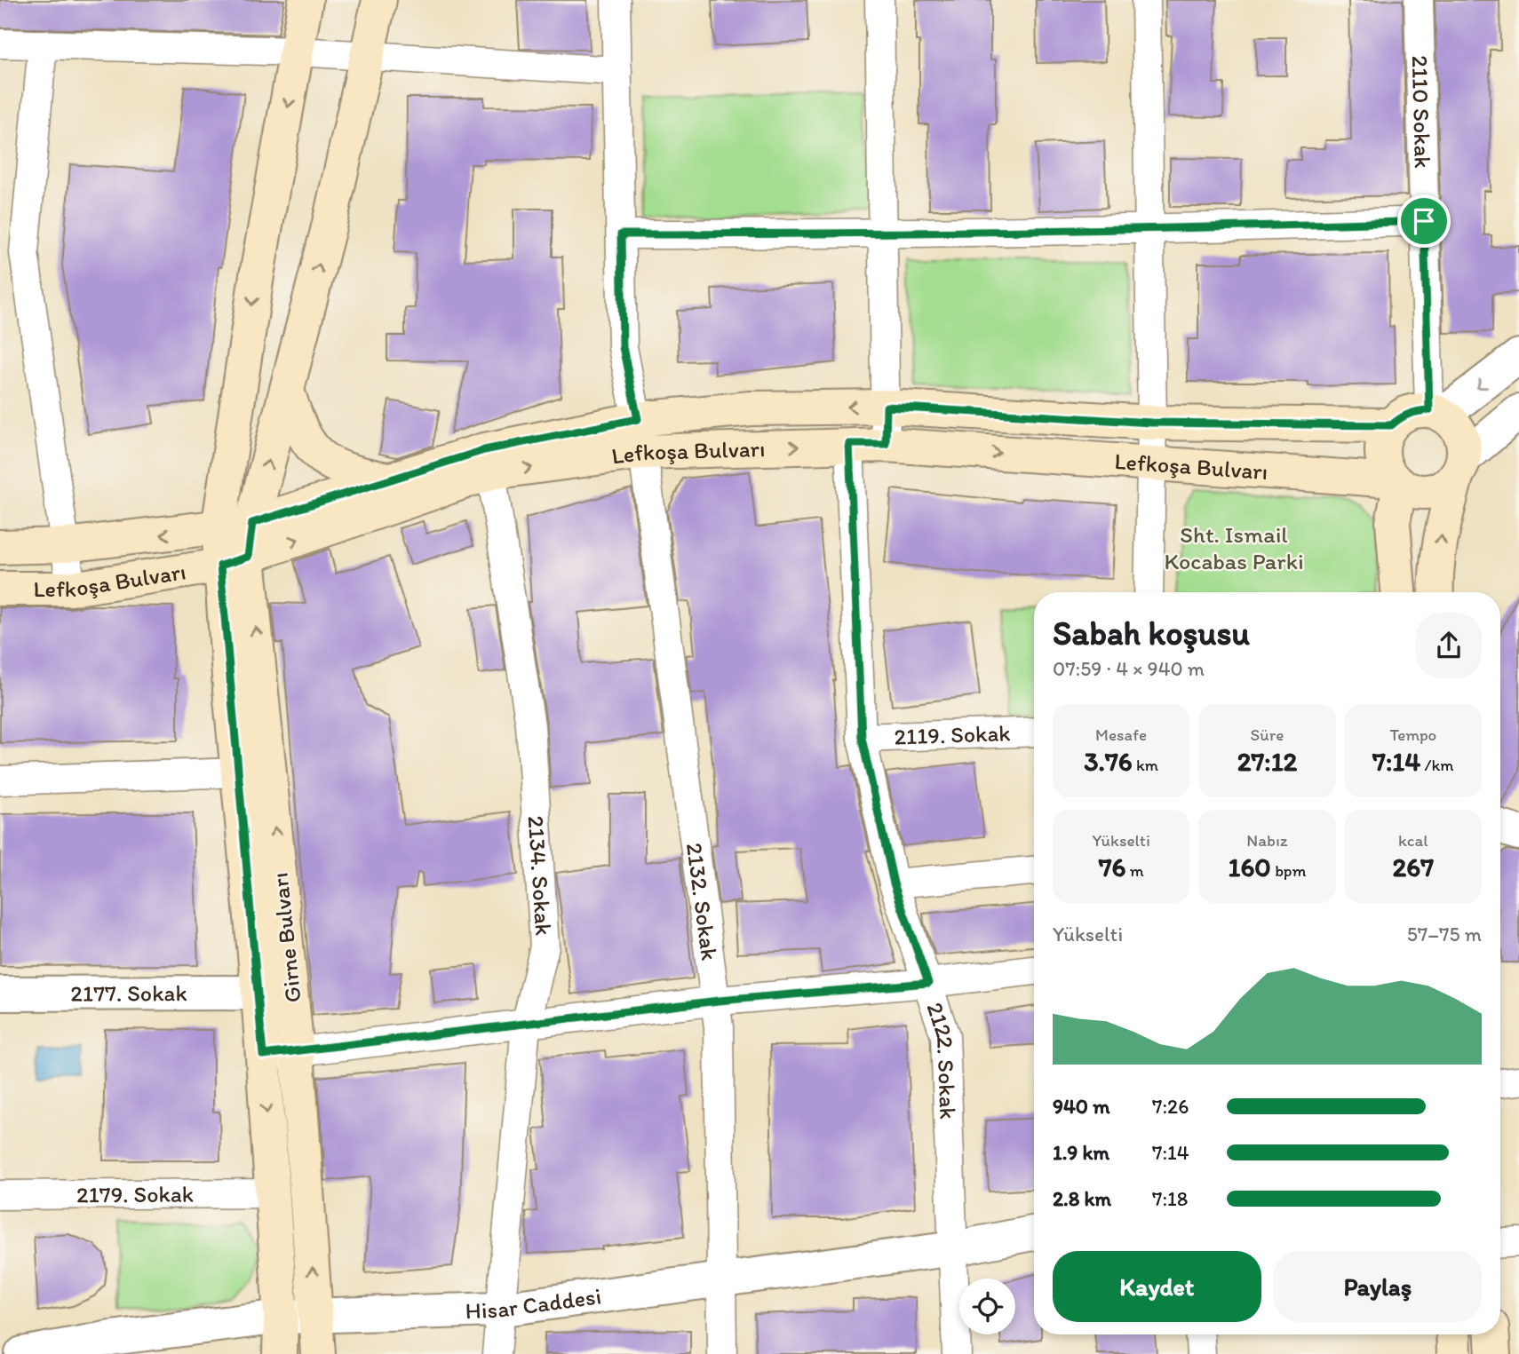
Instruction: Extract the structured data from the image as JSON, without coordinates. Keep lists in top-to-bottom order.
{
  "streets": {
    "main road": ["Lefkoşa Bulvarı", "Girne Bulvarı"],
    "street": [
      "2110 Sokak",
      "2119. Sokak",
      "2134. Sokak",
      "2132. Sokak",
      "2177. Sokak",
      "2122. Sokak",
      "2179. Sokak",
      "Hisar Caddesi"
    ]
  },
  "crossings": [
    ["2110 Sokak", "Lefkoşa Bulvarı"],
    ["Lefkoşa Bulvarı", "2134. Sokak"],
    ["Lefkoşa Bulvarı", "2132. Sokak"],
    ["Lefkoşa Bulvarı", "Girne Bulvarı"],
    ["Lefkoşa Bulvarı", "2122. Sokak"],
    ["2119. Sokak", "2122. Sokak"],
    ["2134. Sokak", "Hisar Caddesi"],
    ["2132. Sokak", "Hisar Caddesi"],
    ["Girne Bulvarı", "2177. Sokak"],
    ["Girne Bulvarı", "2179. Sokak"],
    ["Girne Bulvarı", "Hisar Caddesi"],
    ["2122. Sokak", "Hisar Caddesi"]
  ],
  "parks": ["Sht. Ismail Kocabas Parki"],
  "page": {
    "heading": ["Sabah koşusu", "07:59 · 4 × 940 m"],
    "stats": [
      ["Mesafe", "3.76 km"],
      ["Süre", "27:12"],
      ["Tempo", "7:14 /km"],
      ["Yükselti", "76 m"],
      ["Nabız", "160 bpm"],
      ["kcal", "267"]
    ],
    "chart": ["Yükselti", "57–75 m"],
    "list": [
      {
        "name": "940 m",
        "note": "7:26"
      },
      {
        "name": "1.9 km",
        "note": "7:14"
      },
      {
        "name": "2.8 km",
        "note": "7:18"
      }
    ],
    "buttons": ["Kaydet", "Paylaş"]
  }
}
